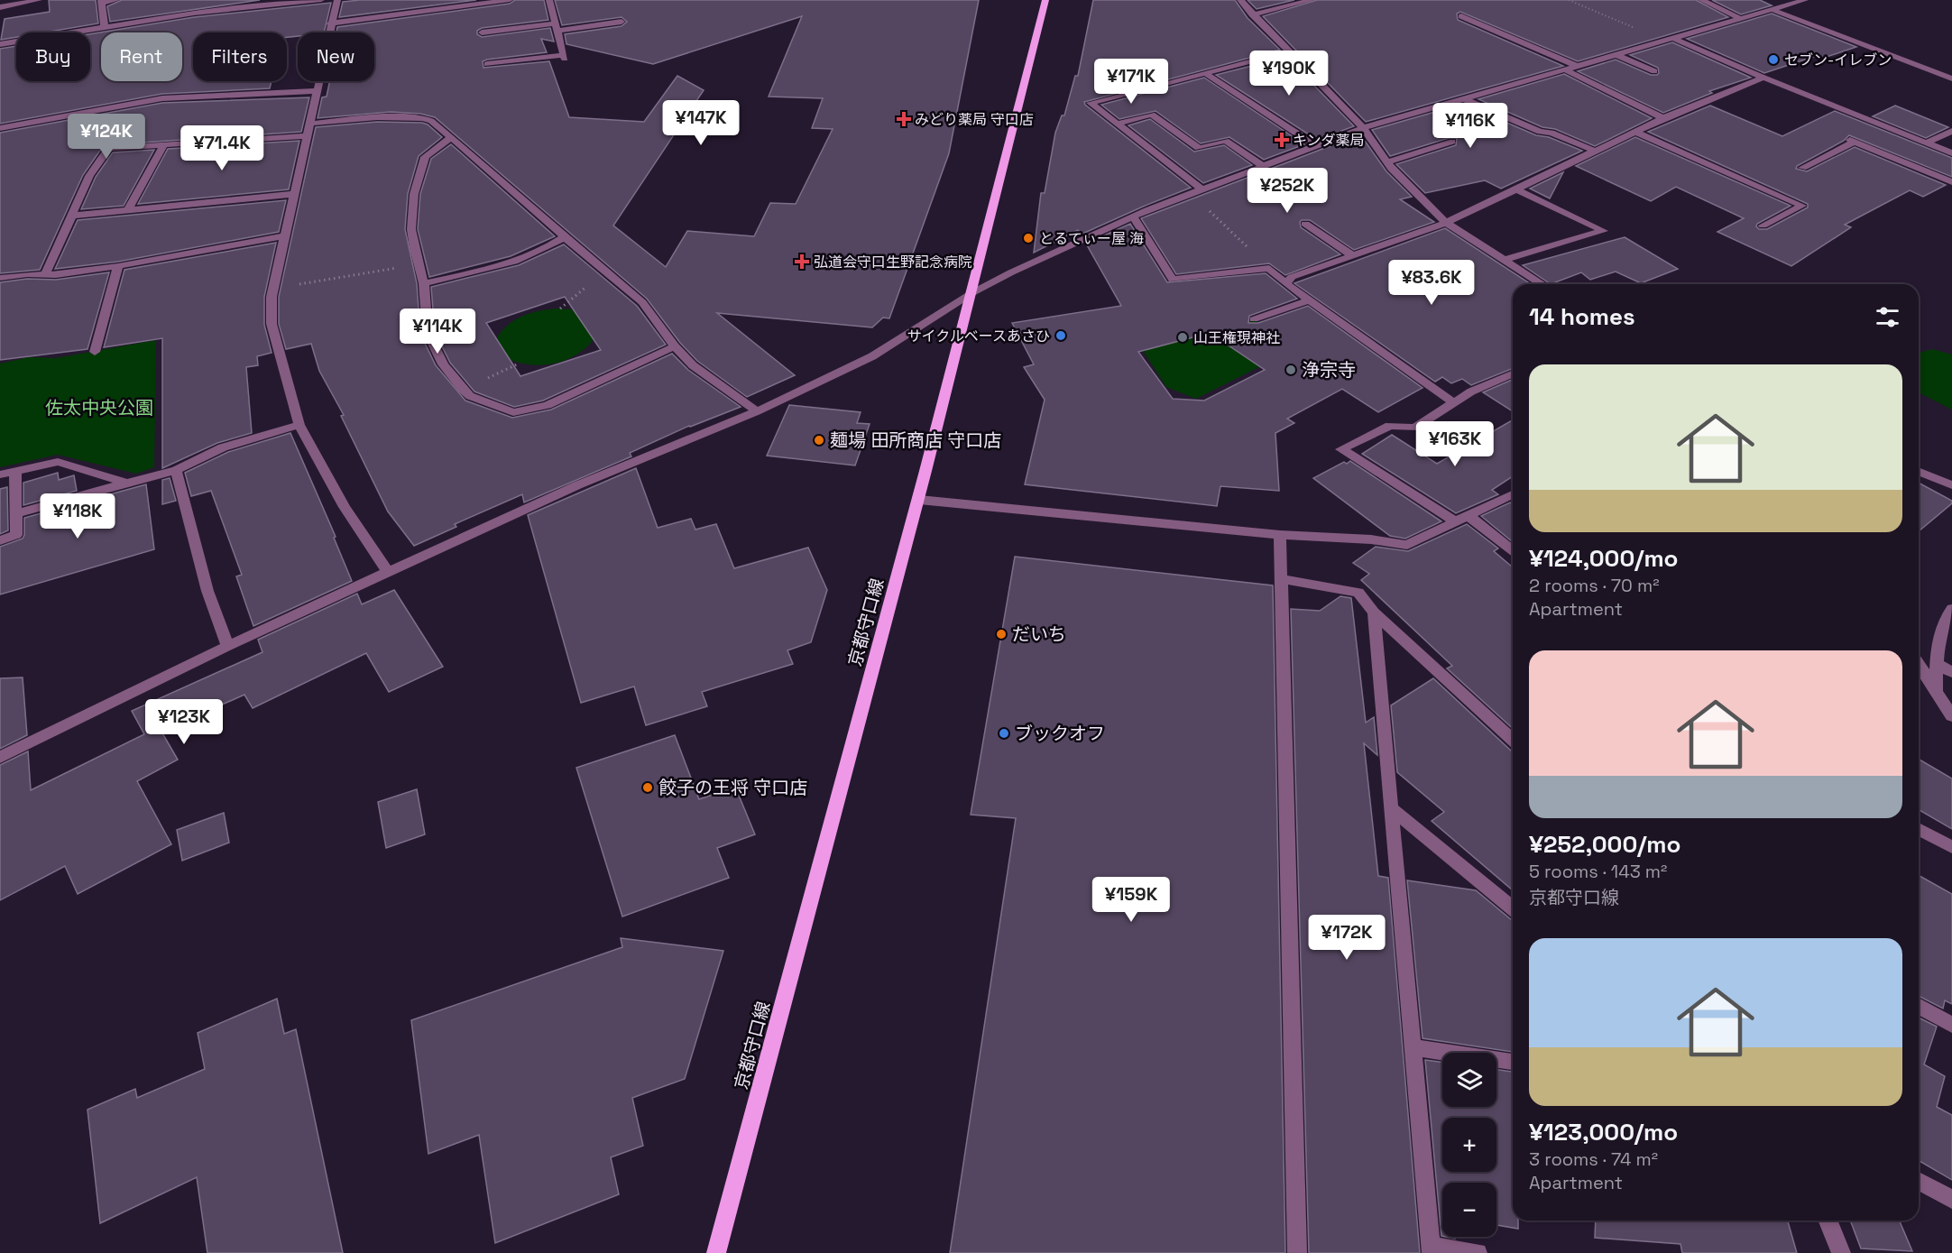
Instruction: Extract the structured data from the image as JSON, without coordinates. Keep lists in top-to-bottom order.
{
  "streets": {
    "main road": ["京都守口線"]
  },
  "parks": ["佐太中央公園"],
  "places": {
    "other": [
      "セブン-イレブン",
      "とるてぃー屋 海",
      "サイクルベースあさひ",
      "山王権現神社",
      "浄宗寺",
      "麺場 田所商店 守口店",
      "だいち",
      "ブックオフ",
      "餃子の王将 守口店"
    ],
    "health": ["みどり薬局 守口店", "キンダ薬局", "弘道会守口生野記念病院"]
  },
  "page": {
    "chip": [
      "Buy",
      "Rent",
      "Filters",
      "New"
    ],
    "price": [
      "¥190K",
      "¥171K",
      "¥147K",
      "¥116K",
      "¥124K",
      "¥71.4K",
      "¥252K",
      "¥83.6K",
      "¥114K",
      "¥163K",
      "¥118K",
      "¥123K",
      "¥159K",
      "¥172K"
    ],
    "heading": "14 homes",
    "list": [
      {
        "name": "¥124,000/mo",
        "note": "2 rooms · 70 m² · Apartment"
      },
      {
        "name": "¥252,000/mo",
        "note": "5 rooms · 143 m² · 京都守口線"
      },
      {
        "name": "¥123,000/mo",
        "note": "3 rooms · 74 m² · Apartment"
      }
    ],
    "map_buttons": ["+", "−"]
  }
}
